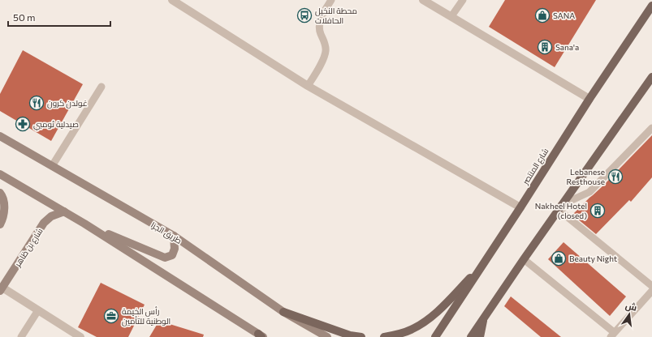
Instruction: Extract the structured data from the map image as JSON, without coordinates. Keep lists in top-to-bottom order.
{
  "streets": {
    "main road": ["شارع المنتصر", "طريق الجزا", "شارع بن ظاهر"]
  },
  "places": {
    "bus stop": ["محطة النخيل الحافلات"],
    "shop": ["SANA", "Beauty Night"],
    "building": ["Sana'a", "Nakheel Hotel (closed)"],
    "restaurant": ["غولدن كرون", "Lebanese Resthouse"],
    "pharmacy": ["صيدلية ثومبي"],
    "office": ["رأس الخيمة الوطنية للتأمين"]
  },
  "scale_bar": "50 m",
  "north": "top"
}
